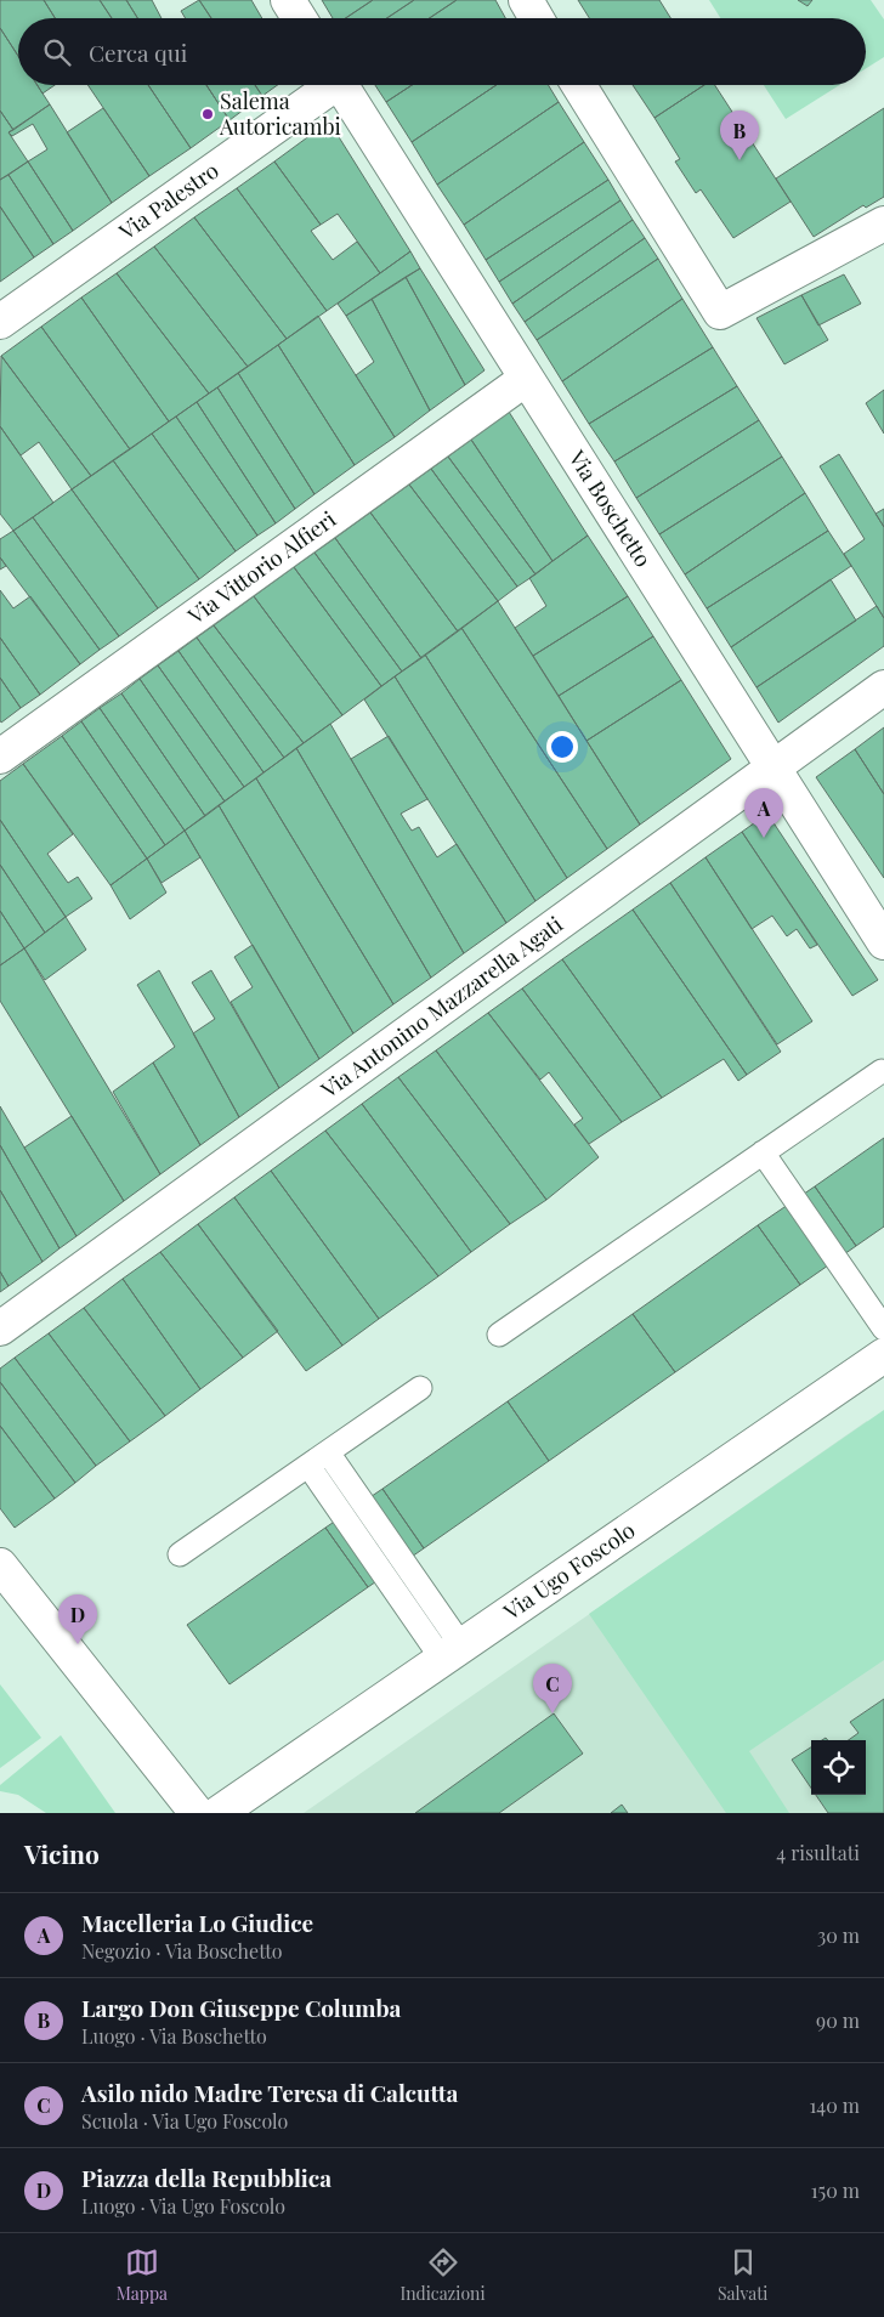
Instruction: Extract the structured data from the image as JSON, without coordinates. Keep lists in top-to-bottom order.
{
  "streets": {
    "street": [
      "Via Palestro",
      "Via Boschetto",
      "Via Vittorio Alfieri",
      "Via Antonino Mazzarella Agati",
      "Via Ugo Foscolo"
    ]
  },
  "crossings": [
    ["Via Boschetto", "Via Vittorio Alfieri"],
    ["Via Boschetto", "Via Antonino Mazzarella Agati"]
  ],
  "places": ["Salema Autoricambi"],
  "page": {
    "search": "Cerca qui",
    "pins": [
      "B",
      "A",
      "D",
      "C"
    ],
    "heading": ["Vicino", "4 risultati"],
    "list": [
      {
        "mark": "A",
        "name": "Macelleria Lo Giudice",
        "note": "Negozio · Via Boschetto",
        "value": "30 m"
      },
      {
        "mark": "B",
        "name": "Largo Don Giuseppe Columba",
        "note": "Luogo · Via Boschetto",
        "value": "90 m"
      },
      {
        "mark": "C",
        "name": "Asilo nido Madre Teresa di Calcutta",
        "note": "Scuola · Via Ugo Foscolo",
        "value": "140 m"
      },
      {
        "mark": "D",
        "name": "Piazza della Repubblica",
        "note": "Luogo · Via Ugo Foscolo",
        "value": "150 m"
      }
    ],
    "nav": ["Mappa", "Indicazioni", "Salvati"]
  }
}
